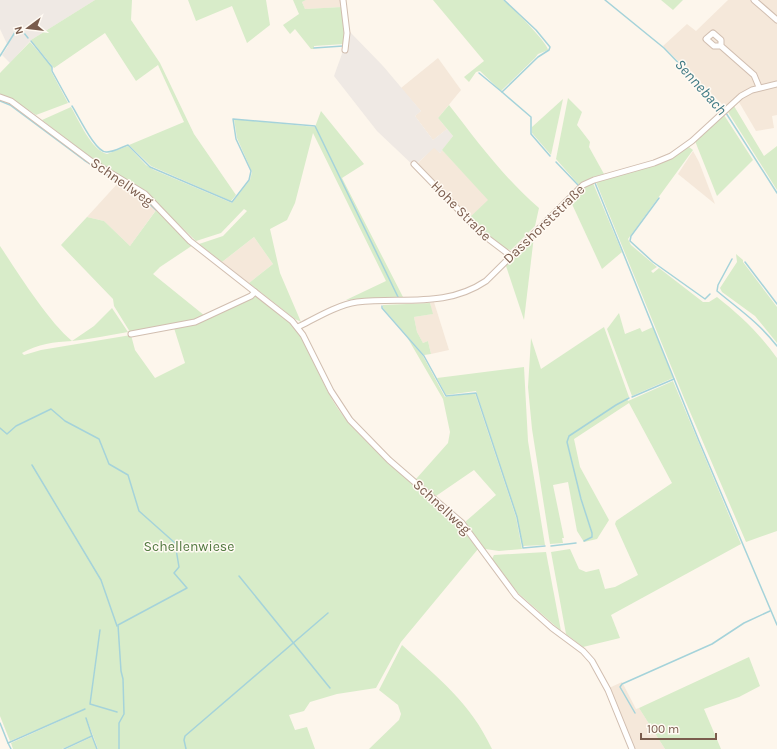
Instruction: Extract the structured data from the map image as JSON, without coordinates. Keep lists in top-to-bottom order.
{
  "streets": {
    "street": ["Schnellweg", "Hohe Straße", "Dasshorststraße"]
  },
  "crossings": [
    ["Schnellweg", "Dasshorststraße"],
    ["Hohe Straße", "Dasshorststraße"]
  ],
  "water": ["Sennebach"],
  "parks": ["Schellenwiese"],
  "scale_bar": "100 m",
  "north": "left"
}
